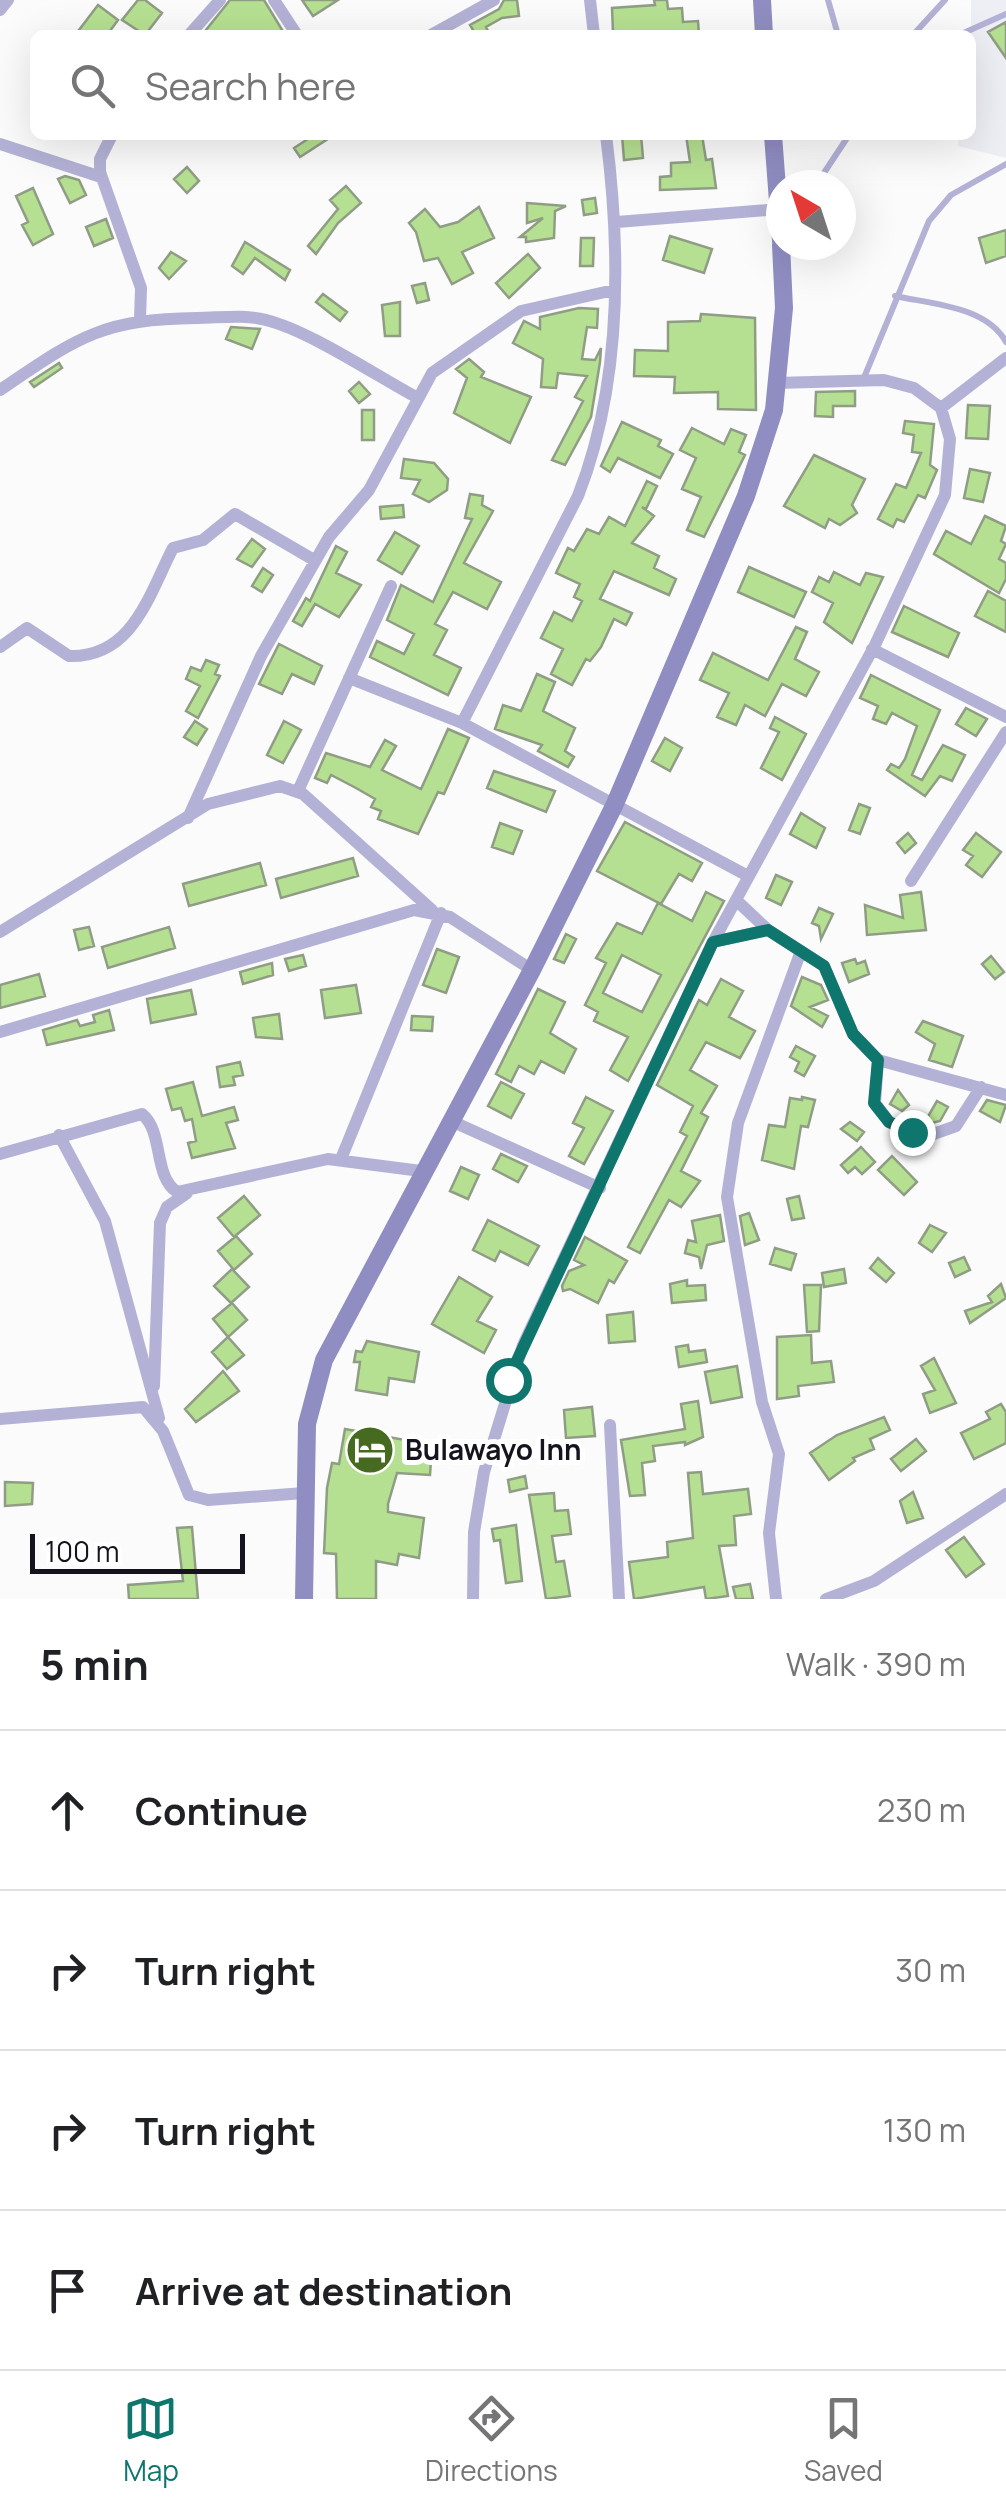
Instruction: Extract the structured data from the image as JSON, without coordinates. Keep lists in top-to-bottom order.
{
  "places": {
    "hotel": ["Bulawayo Inn"]
  },
  "scale_bar": "100 m",
  "north": "top left",
  "page": {
    "search": "Search here",
    "scale": "100 m",
    "heading": ["5 min", "Walk · 390 m"],
    "list": [
      ["Continue", "230 m"],
      ["Turn right", "30 m"],
      ["Turn right", "130 m"],
      "Arrive at destination"
    ],
    "nav": ["Map", "Directions", "Saved"]
  }
}
